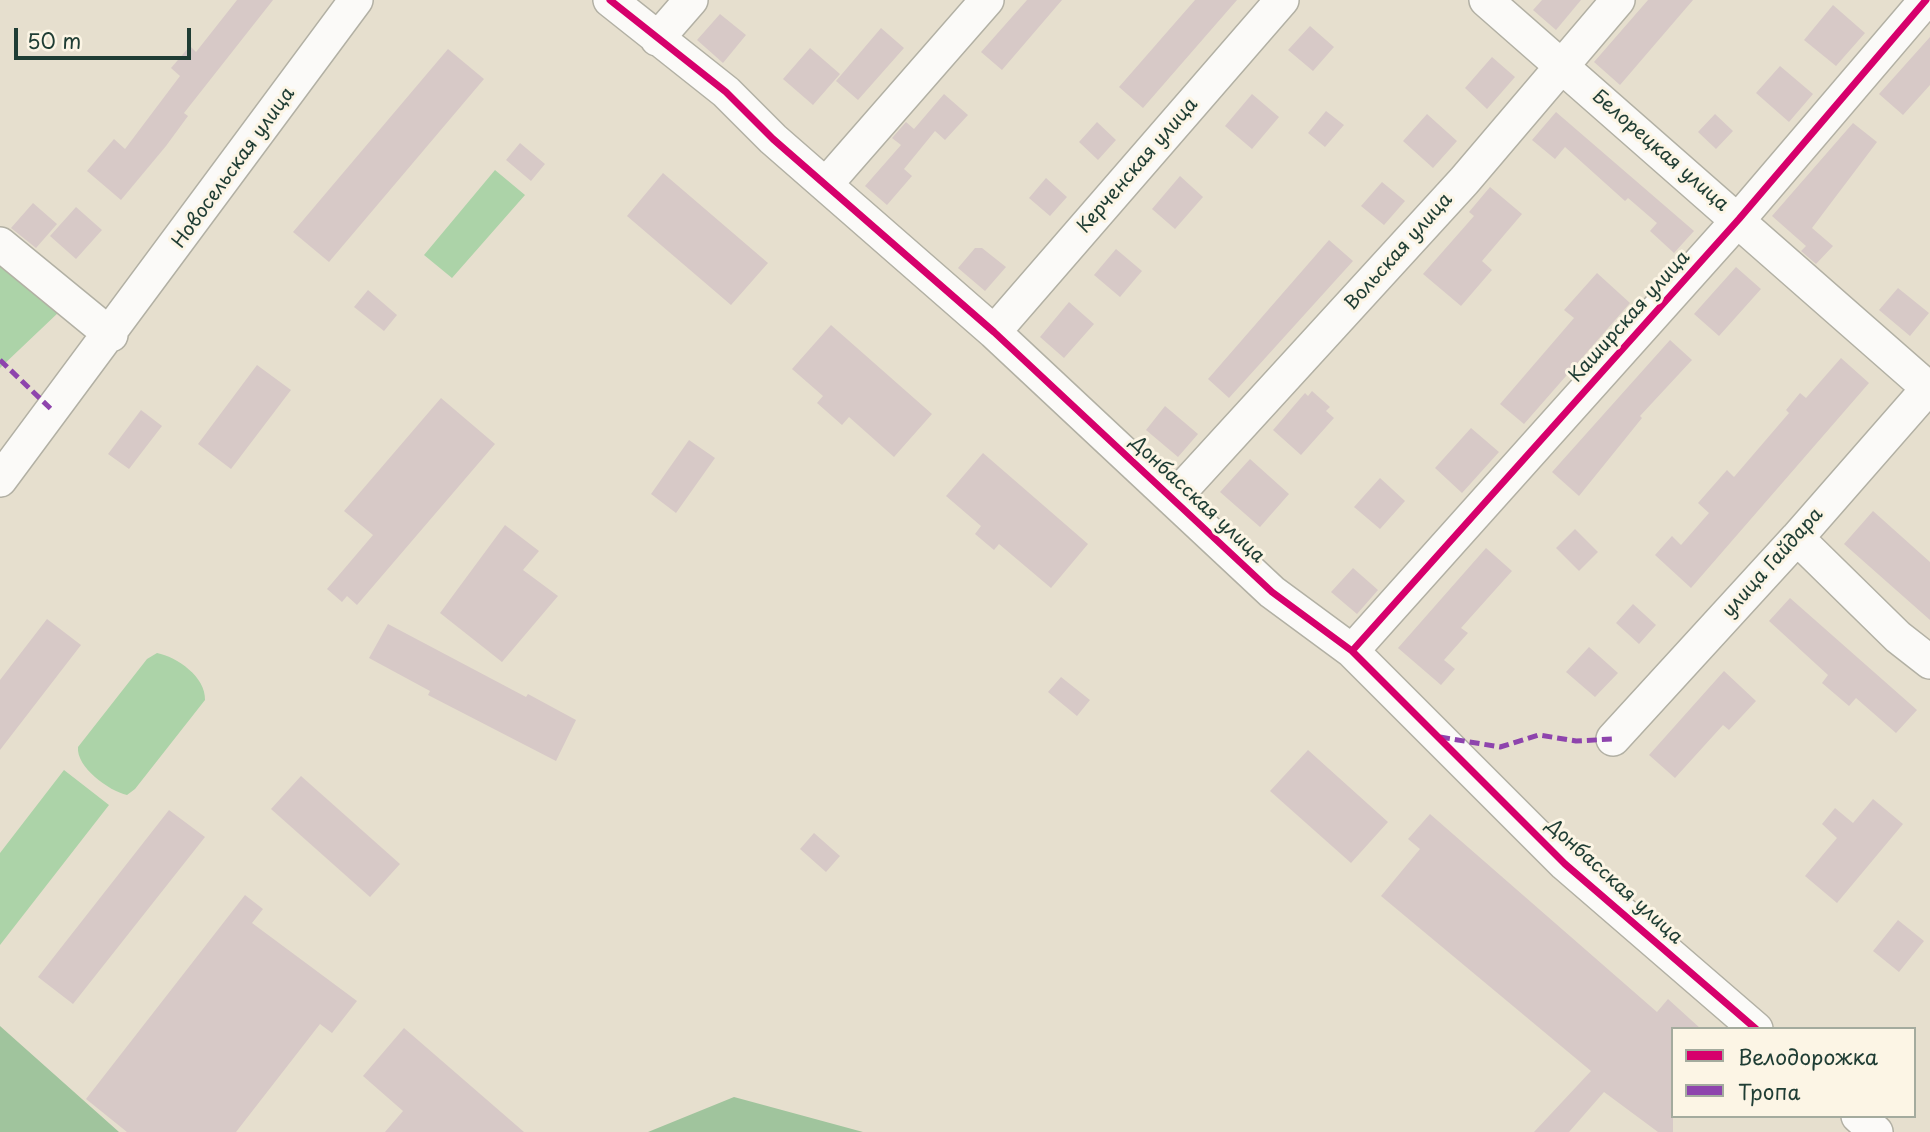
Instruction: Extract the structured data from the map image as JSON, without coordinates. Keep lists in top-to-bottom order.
{
  "streets": {
    "street": [
      "Белорецкая улица",
      "Керченская улица",
      "Новосельская улица",
      "Вольская улица",
      "Каширская улица",
      "Донбасская улица",
      "улица Гайдара"
    ]
  },
  "crossings": [
    ["Белорецкая улица", "Вольская улица"],
    ["Белорецкая улица", "Каширская улица"],
    ["Белорецкая улица", "улица Гайдара"],
    ["Керченская улица", "Донбасская улица"],
    ["Вольская улица", "Донбасская улица"],
    ["Каширская улица", "Донбасская улица"]
  ],
  "legend": ["Велодорожка", "Тропа"],
  "scale_bar": "50 m"
}
